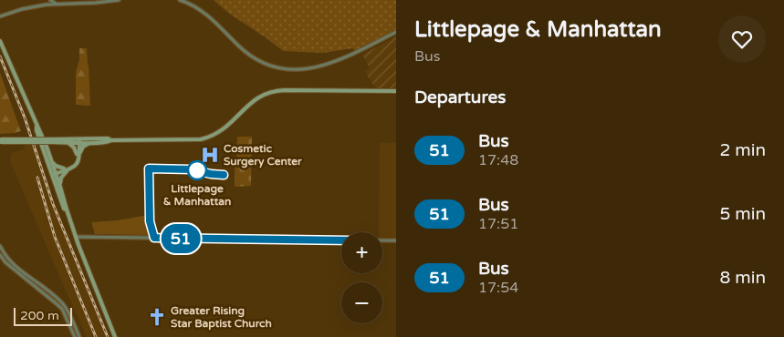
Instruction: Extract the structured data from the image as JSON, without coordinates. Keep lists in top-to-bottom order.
{
  "places": {
    "hospital": ["Cosmetic Surgery Center"],
    "other": ["Littlepage & Manhattan"],
    "church": ["Greater Rising Star Baptist Church"]
  },
  "lines": ["bus line 51"],
  "scale_bar": "200 m",
  "page": {
    "on_map": "51",
    "heading": [
      ["Littlepage & Manhattan", "Bus"],
      "Departures"
    ],
    "list": [
      {
        "mark": "51",
        "name": "Bus",
        "note": "17:48",
        "value": "2 min"
      },
      {
        "mark": "51",
        "name": "Bus",
        "note": "17:51",
        "value": "5 min"
      },
      {
        "mark": "51",
        "name": "Bus",
        "note": "17:54",
        "value": "8 min"
      }
    ],
    "map_buttons": ["+", "−"],
    "scale": "200 m"
  }
}
